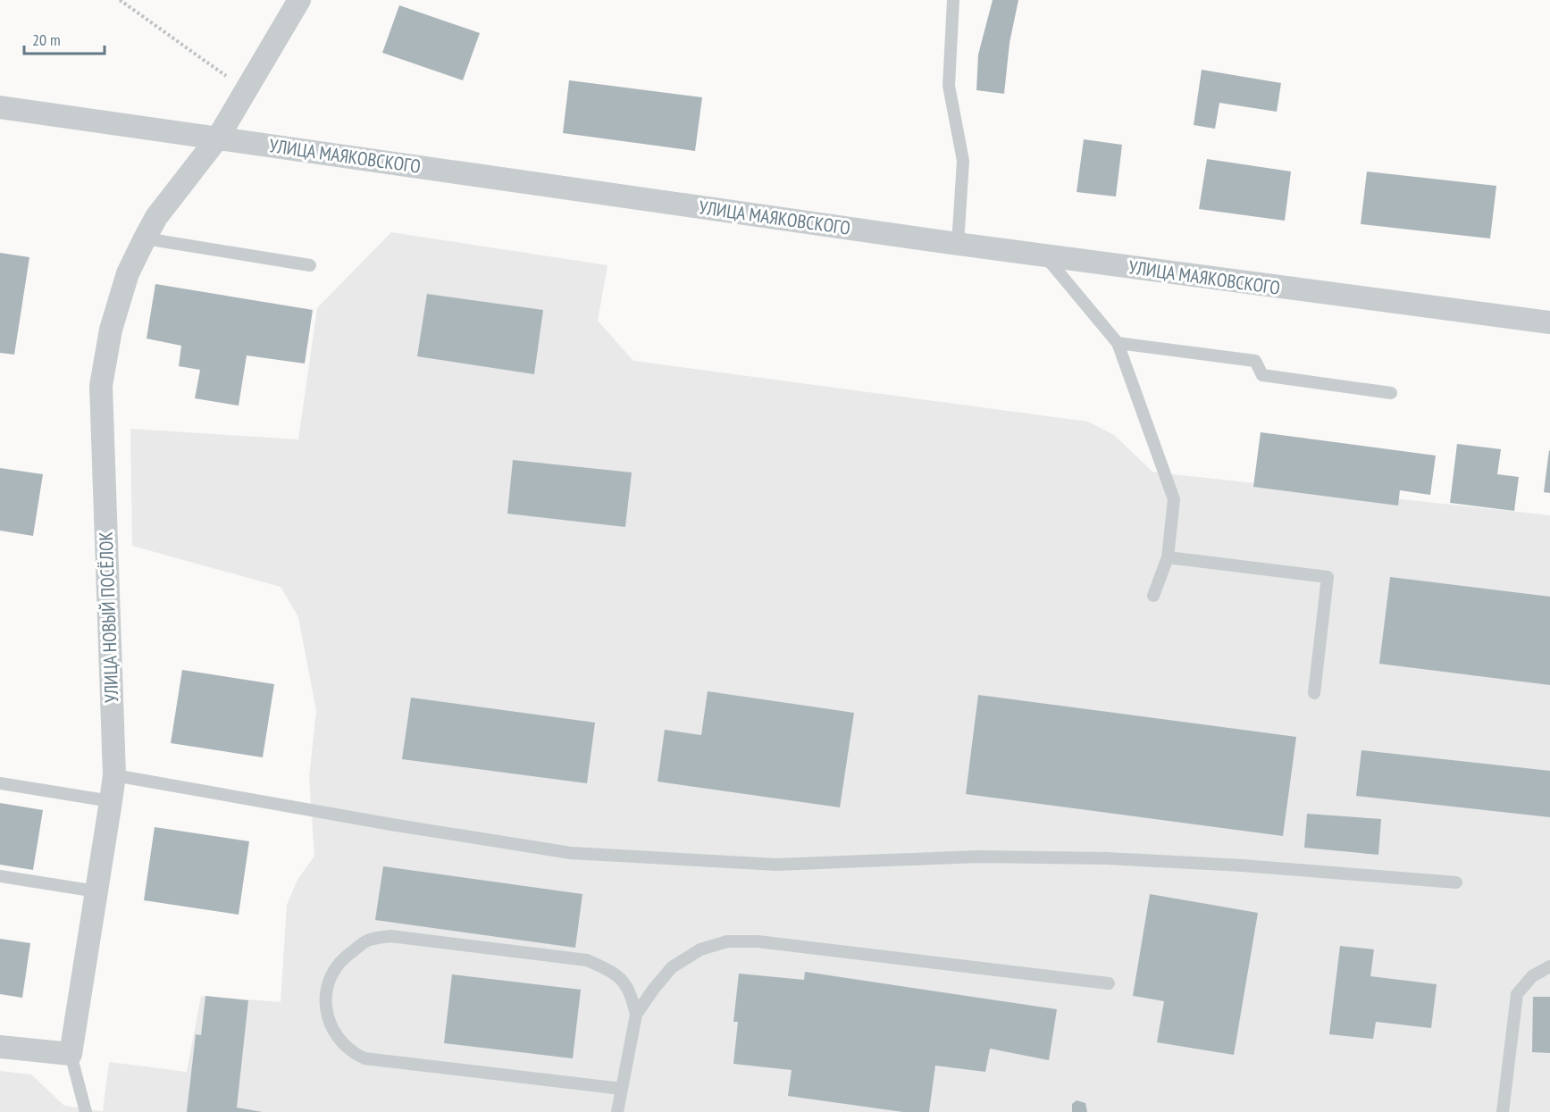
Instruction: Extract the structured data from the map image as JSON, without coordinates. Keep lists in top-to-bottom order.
{
  "streets": {
    "street": ["УЛИЦА МАЯКОВСКОГО", "УЛИЦА НОВЫЙ ПОСЁЛОК"]
  },
  "crossings": [
    ["УЛИЦА МАЯКОВСКОГО", "УЛИЦА НОВЫЙ ПОСЁЛОК"]
  ],
  "scale_bar": "20 m"
}
